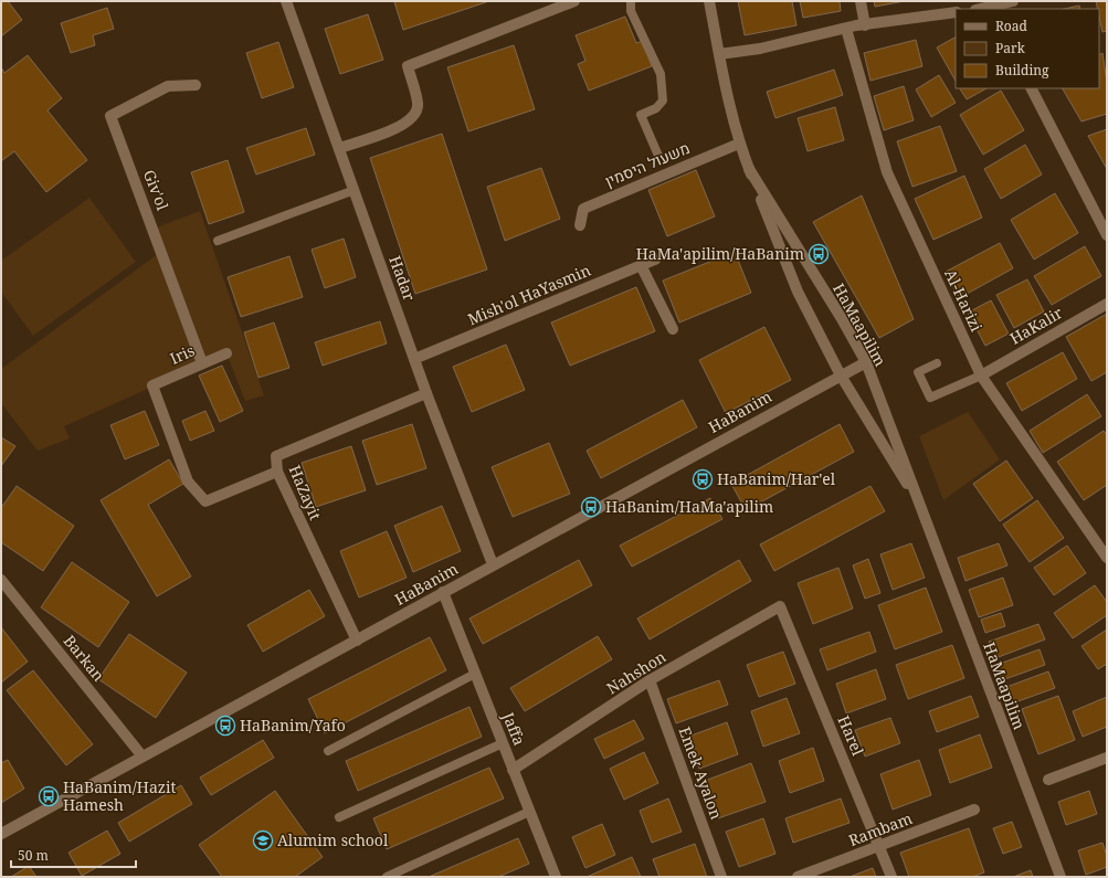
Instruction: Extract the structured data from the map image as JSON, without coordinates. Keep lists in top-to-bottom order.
{
  "streets": {
    "street": [
      "משעול היסמין",
      "Giv'ol",
      "Hadar",
      "Mish'ol HaYasmin",
      "Al-Harizi",
      "HaMaapilim",
      "HaKalir",
      "Iris",
      "HaBanim",
      "HaZayit",
      "Barkan",
      "Nahshon",
      "Jaffa",
      "Harel",
      "Emek Ayalon",
      "Rambam"
    ]
  },
  "crossings": [
    ["משעול היסמין", "HaMaapilim"],
    ["Giv'ol", "Iris"],
    ["Hadar", "Mish'ol HaYasmin"],
    ["Hadar", "HaBanim"],
    ["Hadar", "HaZayit"],
    ["Al-Harizi", "HaKalir"],
    ["HaMaapilim", "HaBanim"],
    ["Iris", "HaZayit"],
    ["HaBanim", "HaZayit"],
    ["HaBanim", "Barkan"],
    ["HaBanim", "Jaffa"],
    ["Nahshon", "Jaffa"],
    ["Nahshon", "Harel"],
    ["Nahshon", "Emek Ayalon"],
    ["Harel", "Rambam"]
  ],
  "places": {
    "bus stop": [
      "HaMa'apilim/HaBanim",
      "HaBanim/Har'el",
      "HaBanim/HaMa'apilim",
      "HaBanim/Yafo",
      "HaBanim/Hazit Hamesh"
    ],
    "school or university": ["Alumim school"]
  },
  "legend": ["Road", "Park", "Building"],
  "scale_bar": "50 m"
}
